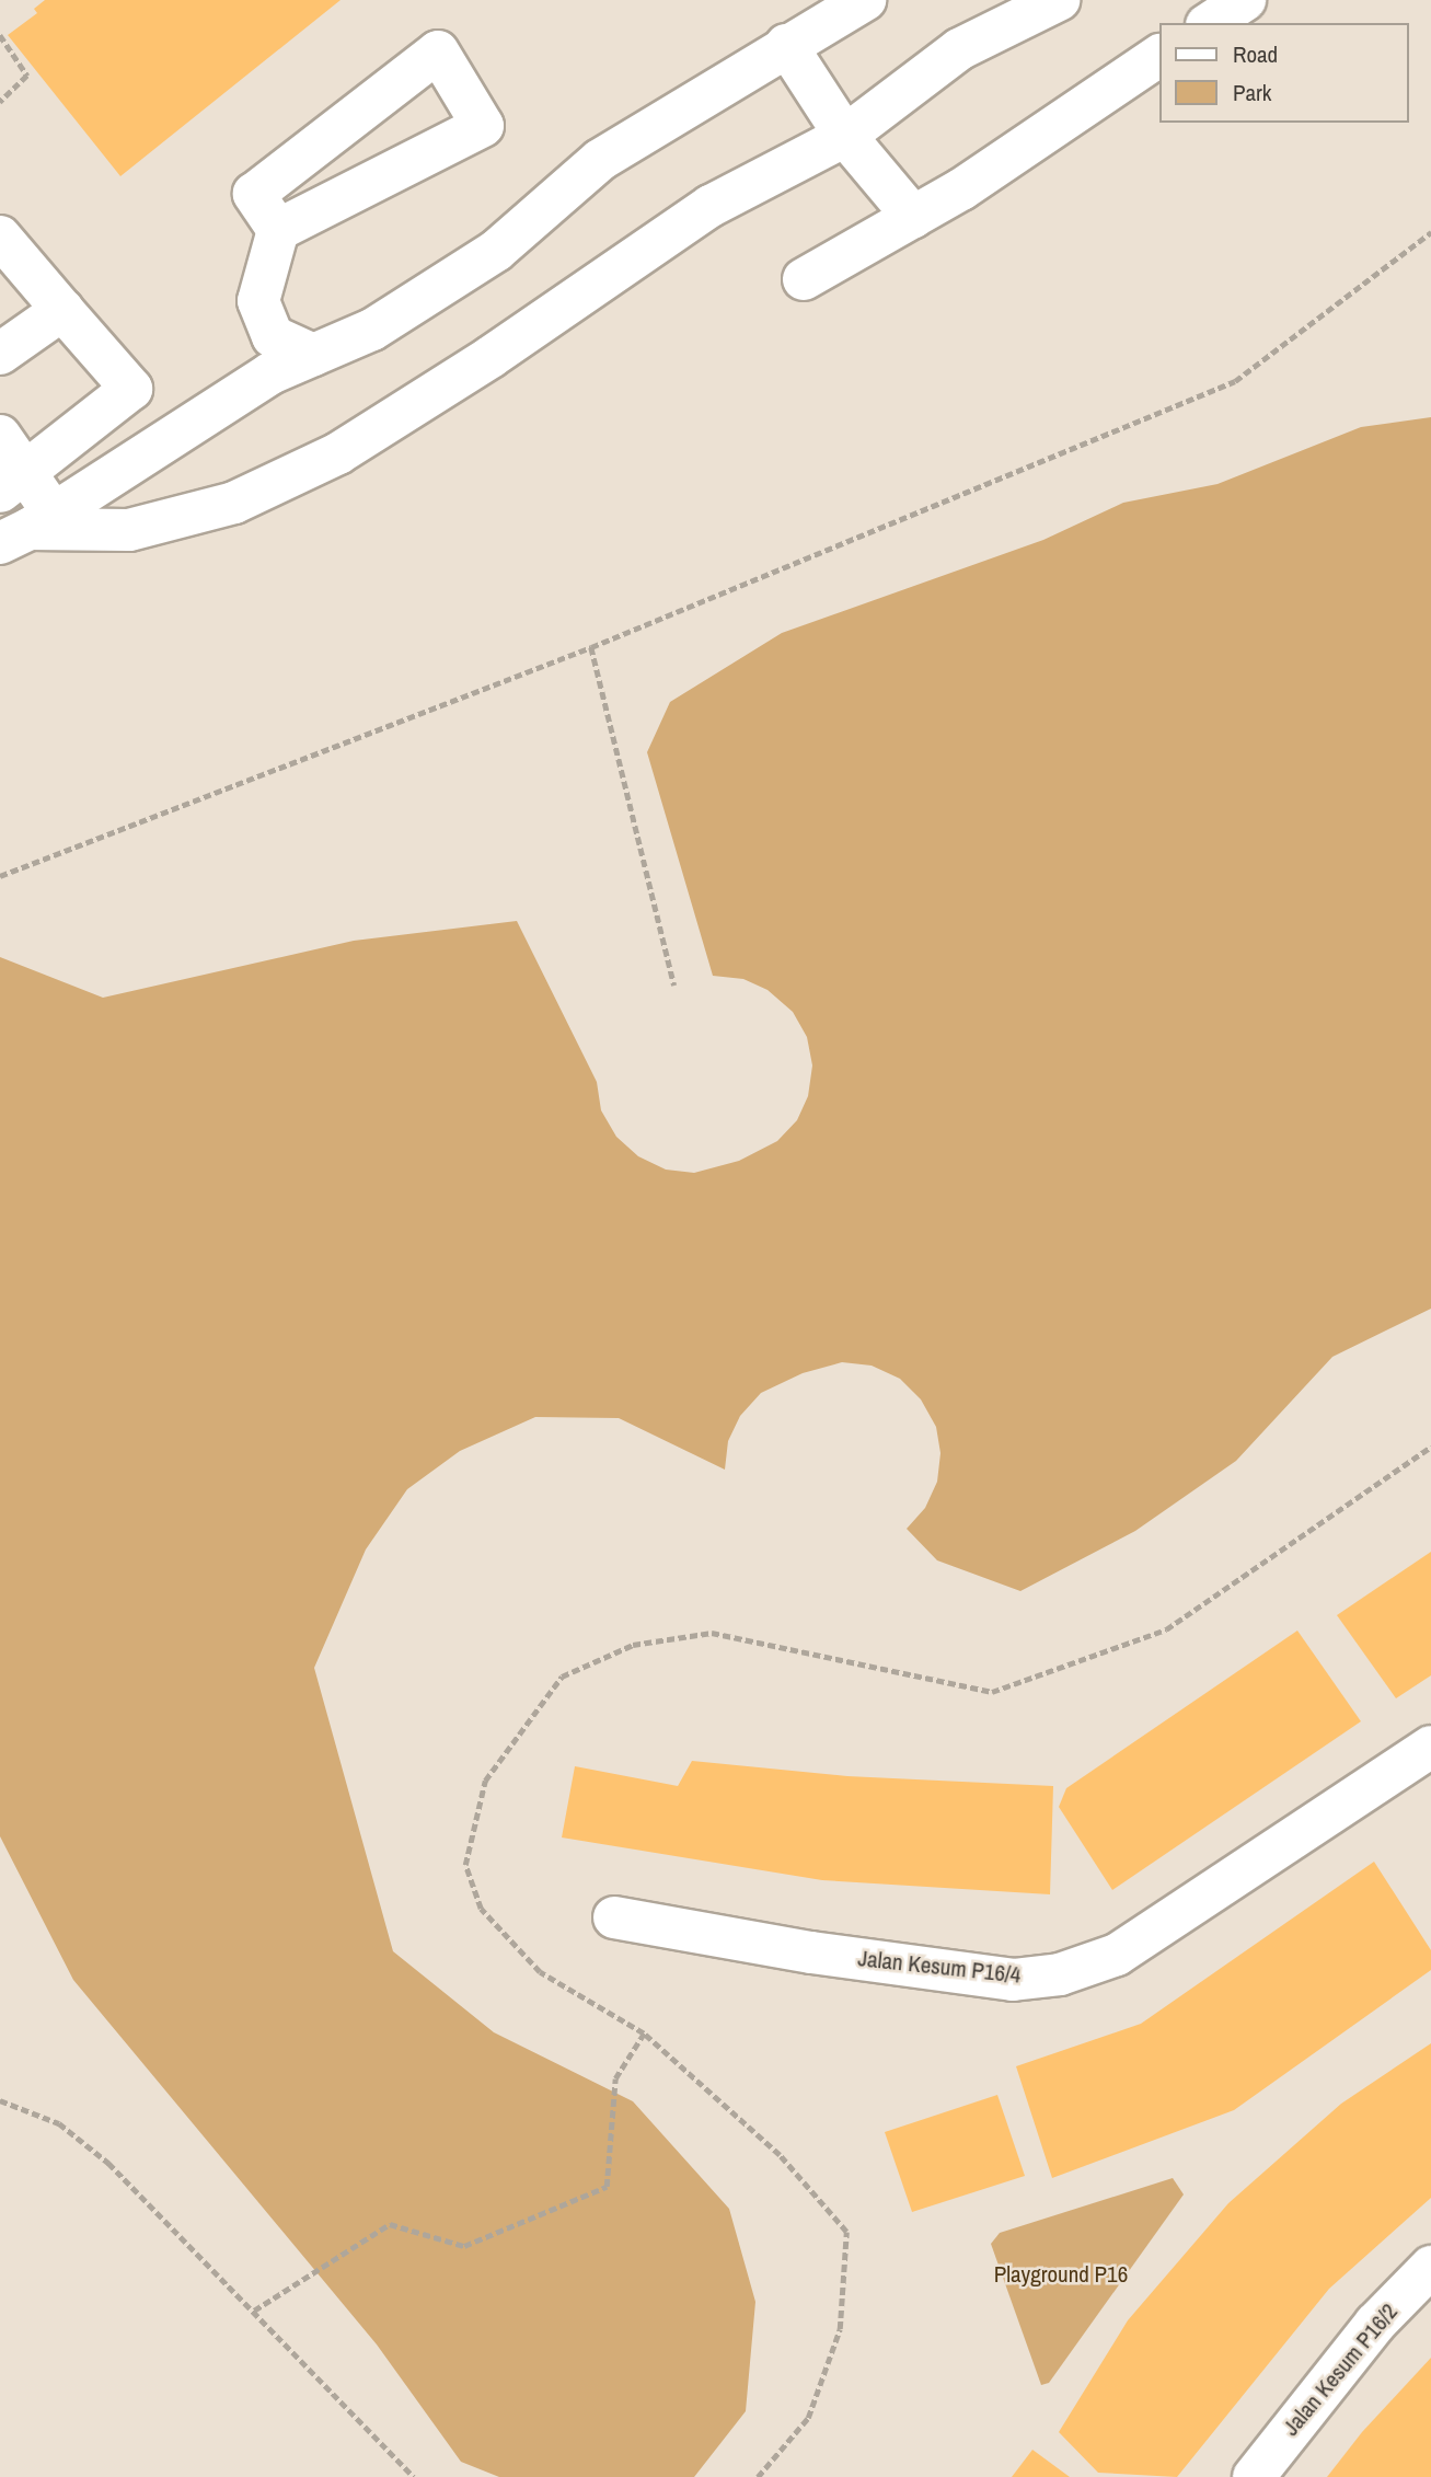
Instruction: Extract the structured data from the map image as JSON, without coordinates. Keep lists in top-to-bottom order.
{
  "streets": {
    "street": ["Jalan Kesum P16/4", "Jalan Kesum P16/2"]
  },
  "parks": ["Playground P16"],
  "legend": ["Road", "Park"]
}
